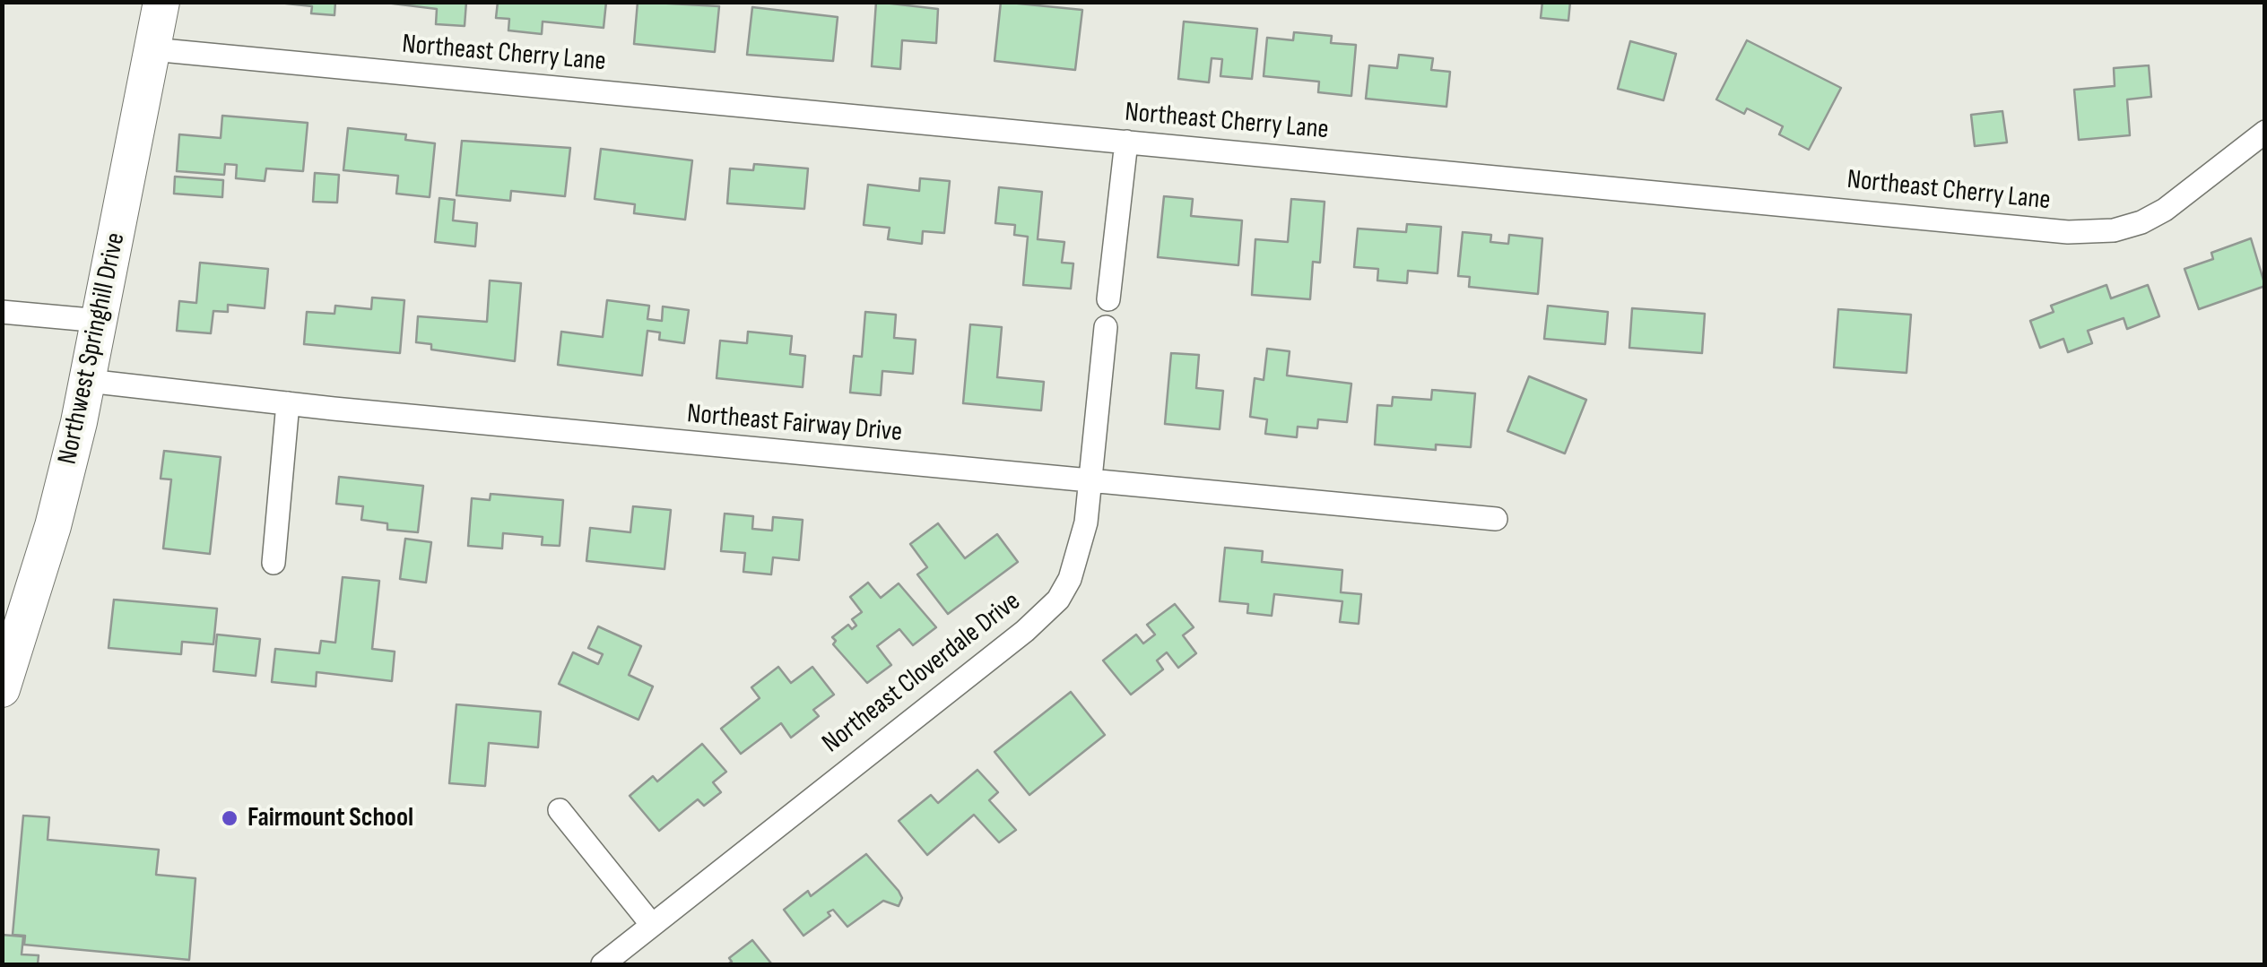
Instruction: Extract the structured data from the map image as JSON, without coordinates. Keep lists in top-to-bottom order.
{
  "streets": {
    "main road": ["Northwest Springhill Drive"],
    "street": ["Northeast Cherry Lane", "Northeast Fairway Drive", "Northeast Cloverdale Drive"]
  },
  "crossings": [
    ["Northeast Cherry Lane", "Northwest Springhill Drive"],
    ["Northwest Springhill Drive", "Northeast Fairway Drive"],
    ["Northeast Fairway Drive", "Northeast Cloverdale Drive"]
  ],
  "places": ["Fairmount School"]
}
